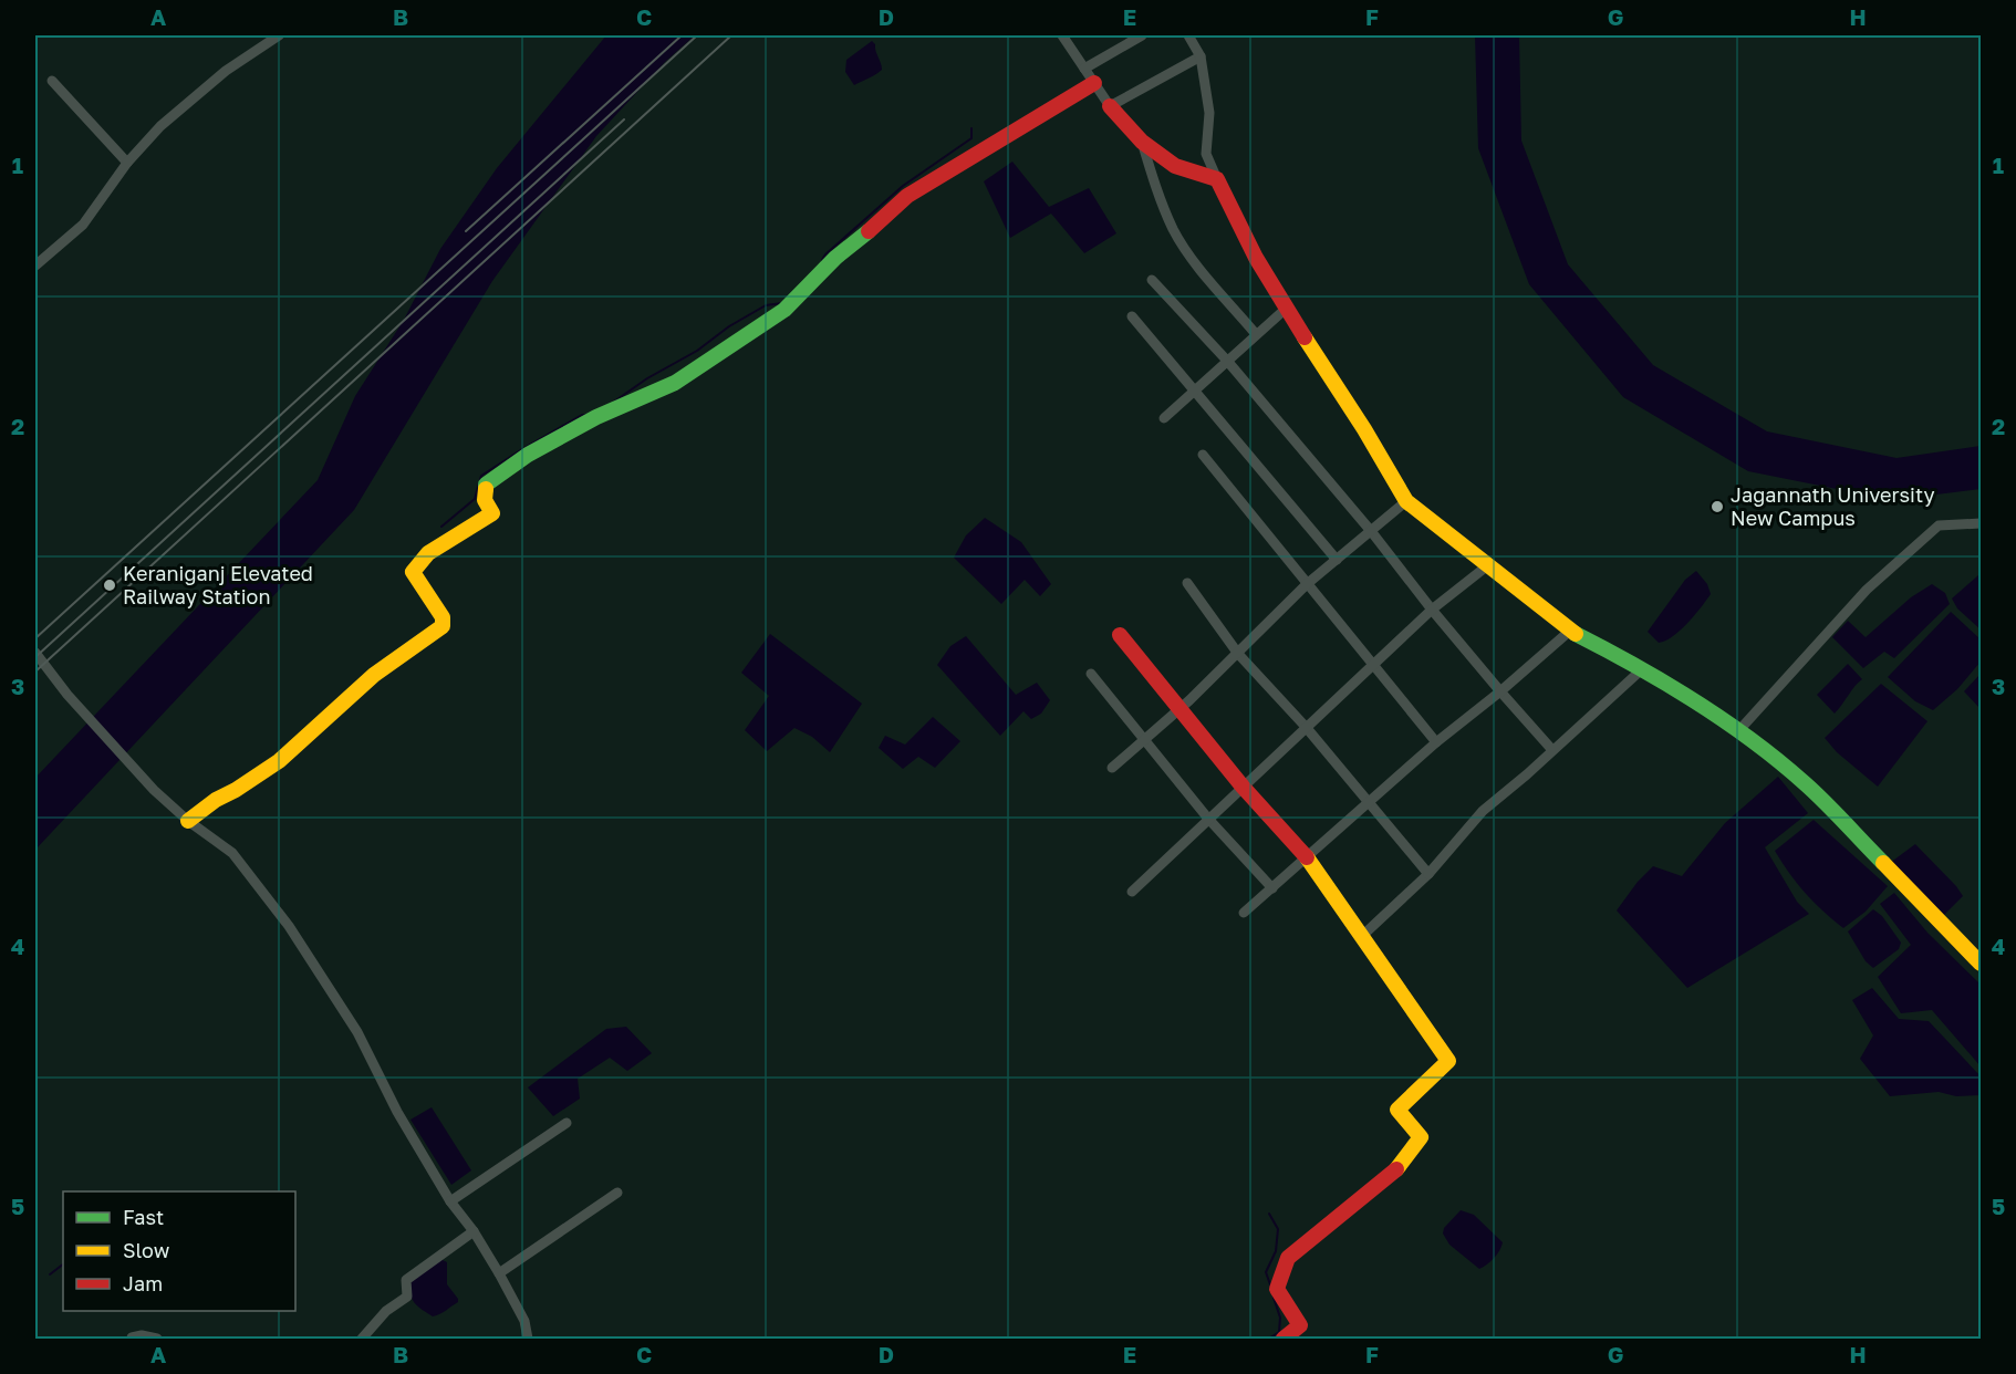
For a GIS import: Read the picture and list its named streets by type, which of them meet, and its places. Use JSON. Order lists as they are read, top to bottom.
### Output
{
  "places": ["Jagannath University New Campus", "Keraniganj Elevated Railway Station"],
  "legend": ["Fast", "Slow", "Jam"],
  "grid": {
    "columns": [
      "A",
      "B",
      "C",
      "D",
      "E",
      "F",
      "G",
      "H"
    ],
    "rows": [
      "1",
      "2",
      "3",
      "4",
      "5"
    ]
  }
}
